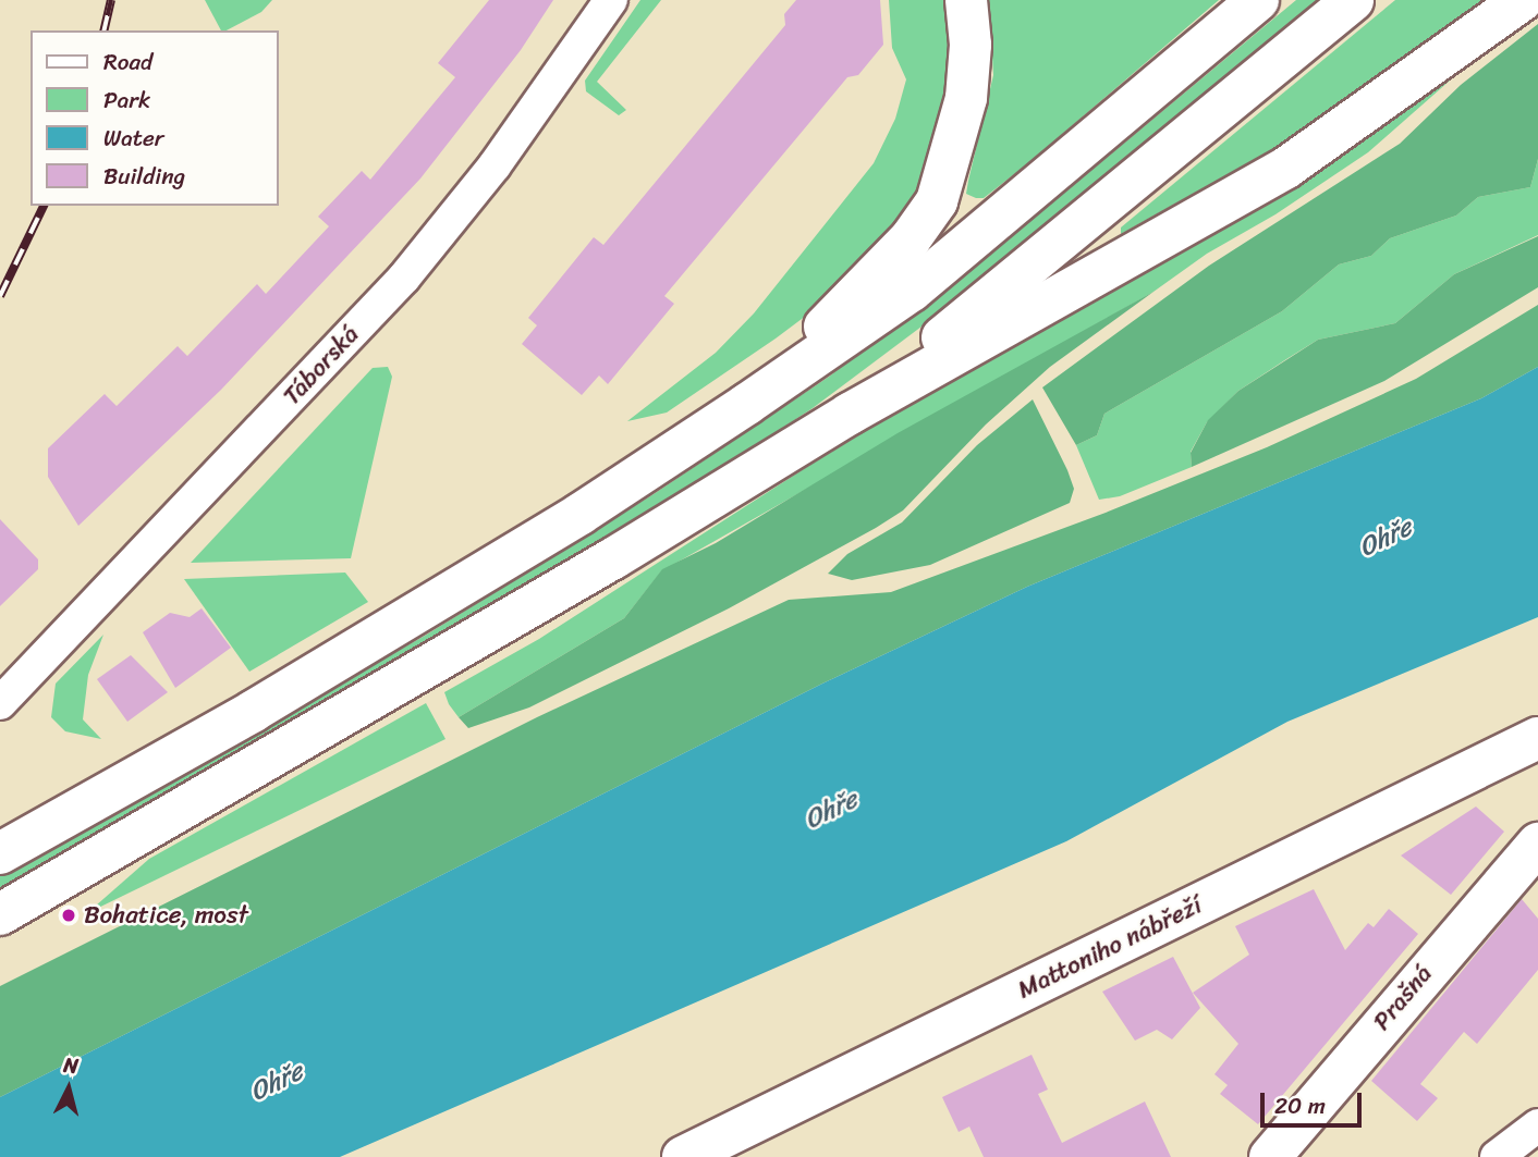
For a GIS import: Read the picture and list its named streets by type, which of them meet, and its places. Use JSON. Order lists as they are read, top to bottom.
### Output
{
  "streets": {
    "main road": ["Mattoniho nábřeží", "Prašná"],
    "street": ["Táborská"]
  },
  "water": ["Ohře"],
  "places": ["Bohatice, most"],
  "legend": [
    "Road",
    "Park",
    "Water",
    "Building"
  ],
  "scale_bar": "20 m",
  "north": "top"
}
